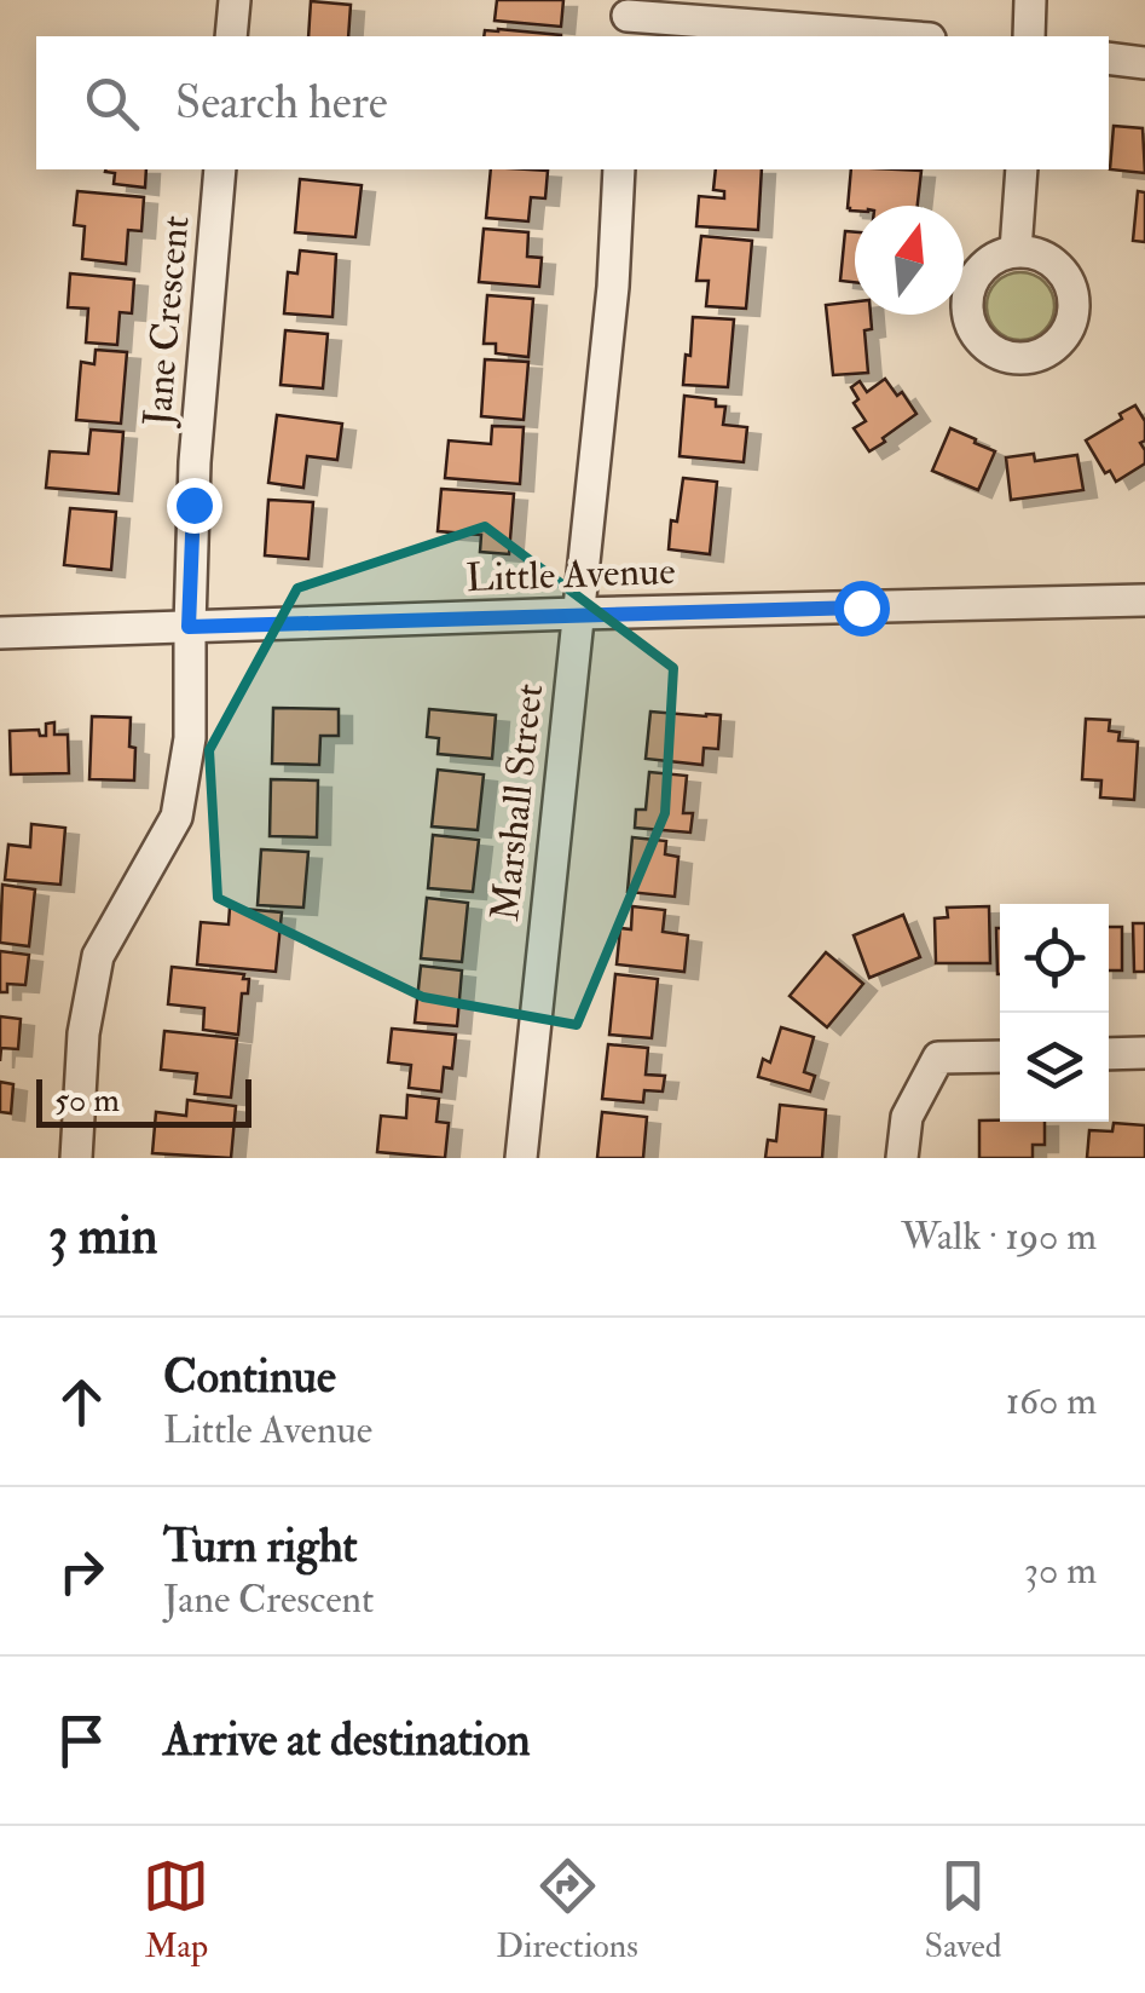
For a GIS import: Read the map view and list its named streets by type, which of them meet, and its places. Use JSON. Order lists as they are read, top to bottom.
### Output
{
  "streets": {
    "street": ["Jane Crescent", "Little Avenue", "Marshall Street"]
  },
  "crossings": [
    ["Jane Crescent", "Little Avenue"],
    ["Little Avenue", "Marshall Street"]
  ],
  "scale_bar": "50 m",
  "north": "top",
  "page": {
    "search": "Search here",
    "scale": "50 m",
    "heading": ["3 min", "Walk · 190 m"],
    "list": [
      ["Continue", "Little Avenue", "160 m"],
      ["Turn right", "Jane Crescent", "30 m"],
      "Arrive at destination"
    ],
    "nav": ["Map", "Directions", "Saved"]
  }
}
